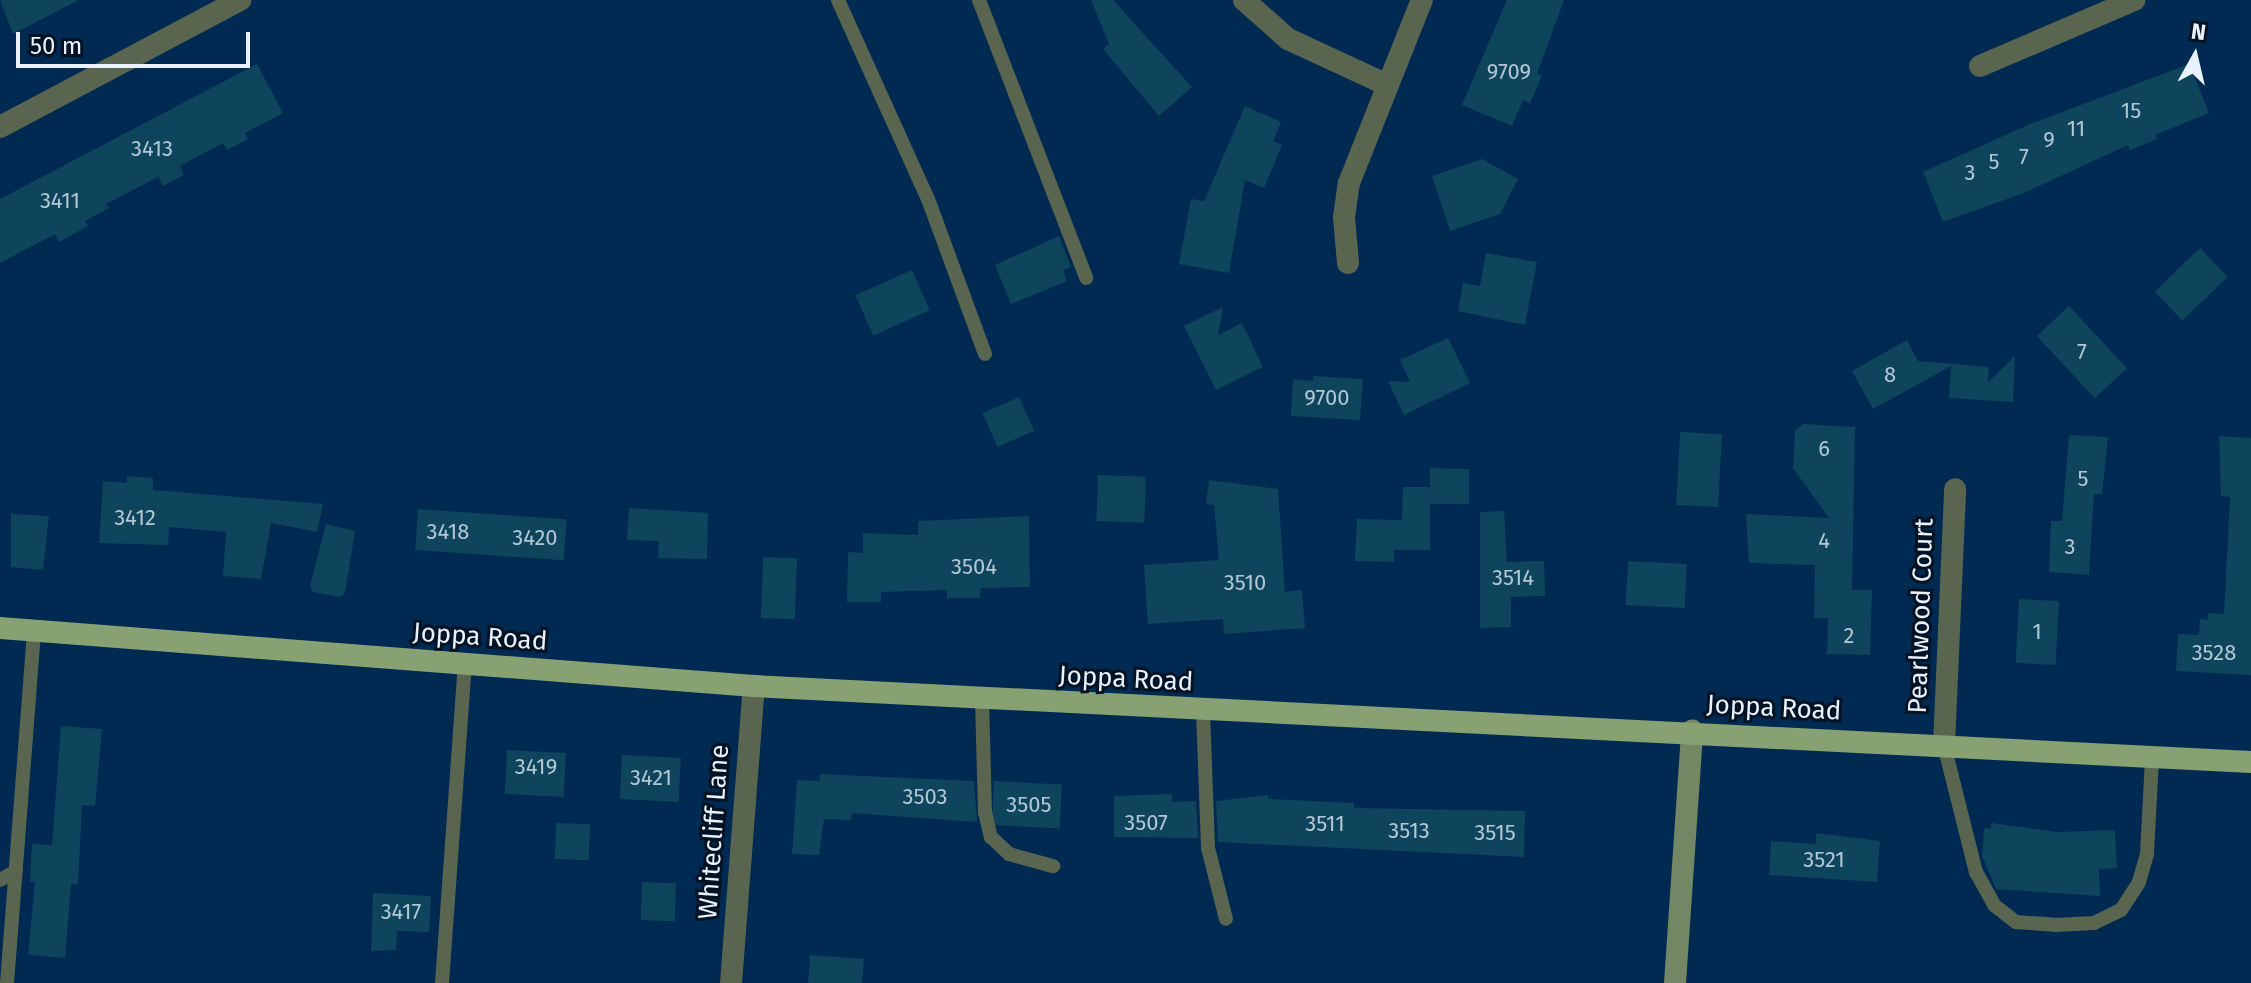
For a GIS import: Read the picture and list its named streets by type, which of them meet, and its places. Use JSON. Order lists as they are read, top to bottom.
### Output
{
  "streets": {
    "main road": ["Joppa Road"],
    "street": ["Pearlwood Court", "Whitecliff Lane"]
  },
  "crossings": [
    ["Pearlwood Court", "Joppa Road"],
    ["Joppa Road", "Whitecliff Lane"]
  ],
  "house_numbers": [
    "9709",
    "15",
    "11",
    "9",
    "3413",
    "7",
    "5",
    "3",
    "3411",
    "7",
    "8",
    "9700",
    "6",
    "5",
    "3412",
    "3418",
    "3420",
    "4",
    "3",
    "3504",
    "3514",
    "3510",
    "1",
    "2",
    "3528",
    "3419",
    "3421",
    "3503",
    "3505",
    "3507",
    "3511",
    "3513",
    "3515",
    "3521",
    "3417"
  ],
  "scale_bar": "50 m",
  "north": "top"
}
